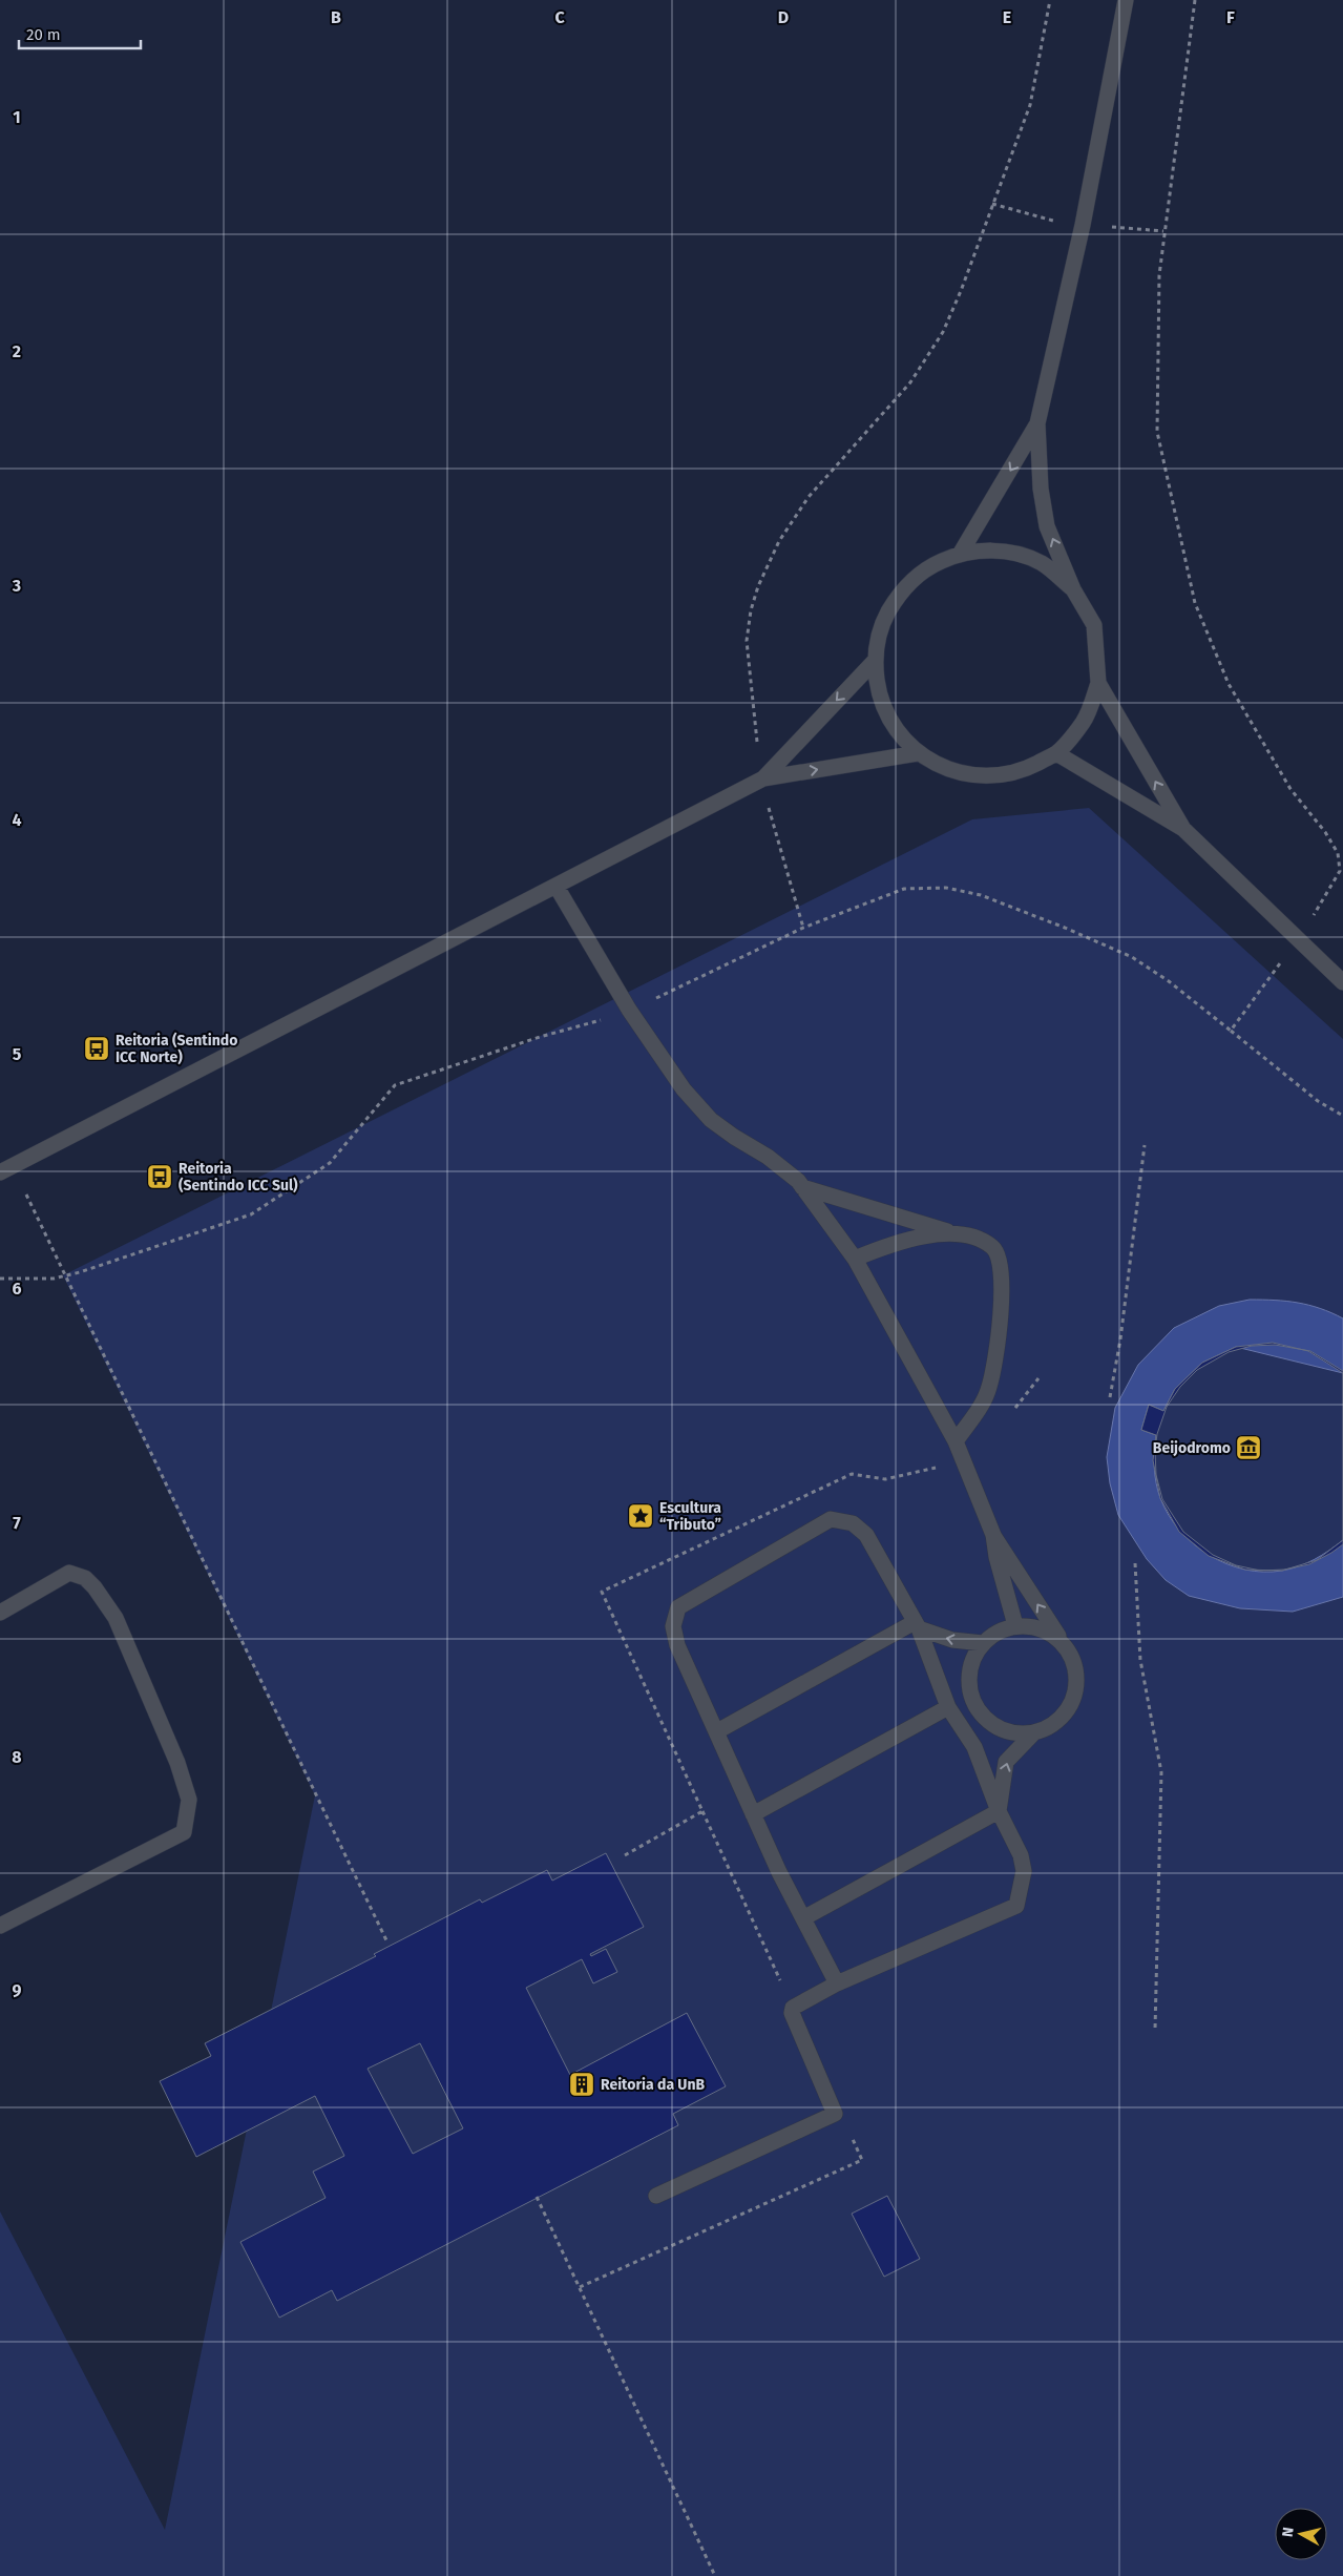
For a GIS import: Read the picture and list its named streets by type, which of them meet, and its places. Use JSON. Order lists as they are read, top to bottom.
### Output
{
  "places": {
    "bus stop": ["Reitoria (Sentindo ICC Norte)", "Reitoria (Sentindo ICC Sul)"],
    "museum": ["Beijodromo"],
    "place": ["Escultura “Tributo”"],
    "building": ["Reitoria da UnB"]
  },
  "scale_bar": "20 m",
  "north": "left",
  "grid": {
    "columns": [
      "B",
      "C",
      "D",
      "E",
      "F"
    ],
    "rows": [
      "1",
      "2",
      "3",
      "4",
      "5",
      "6",
      "7",
      "8",
      "9"
    ]
  }
}
